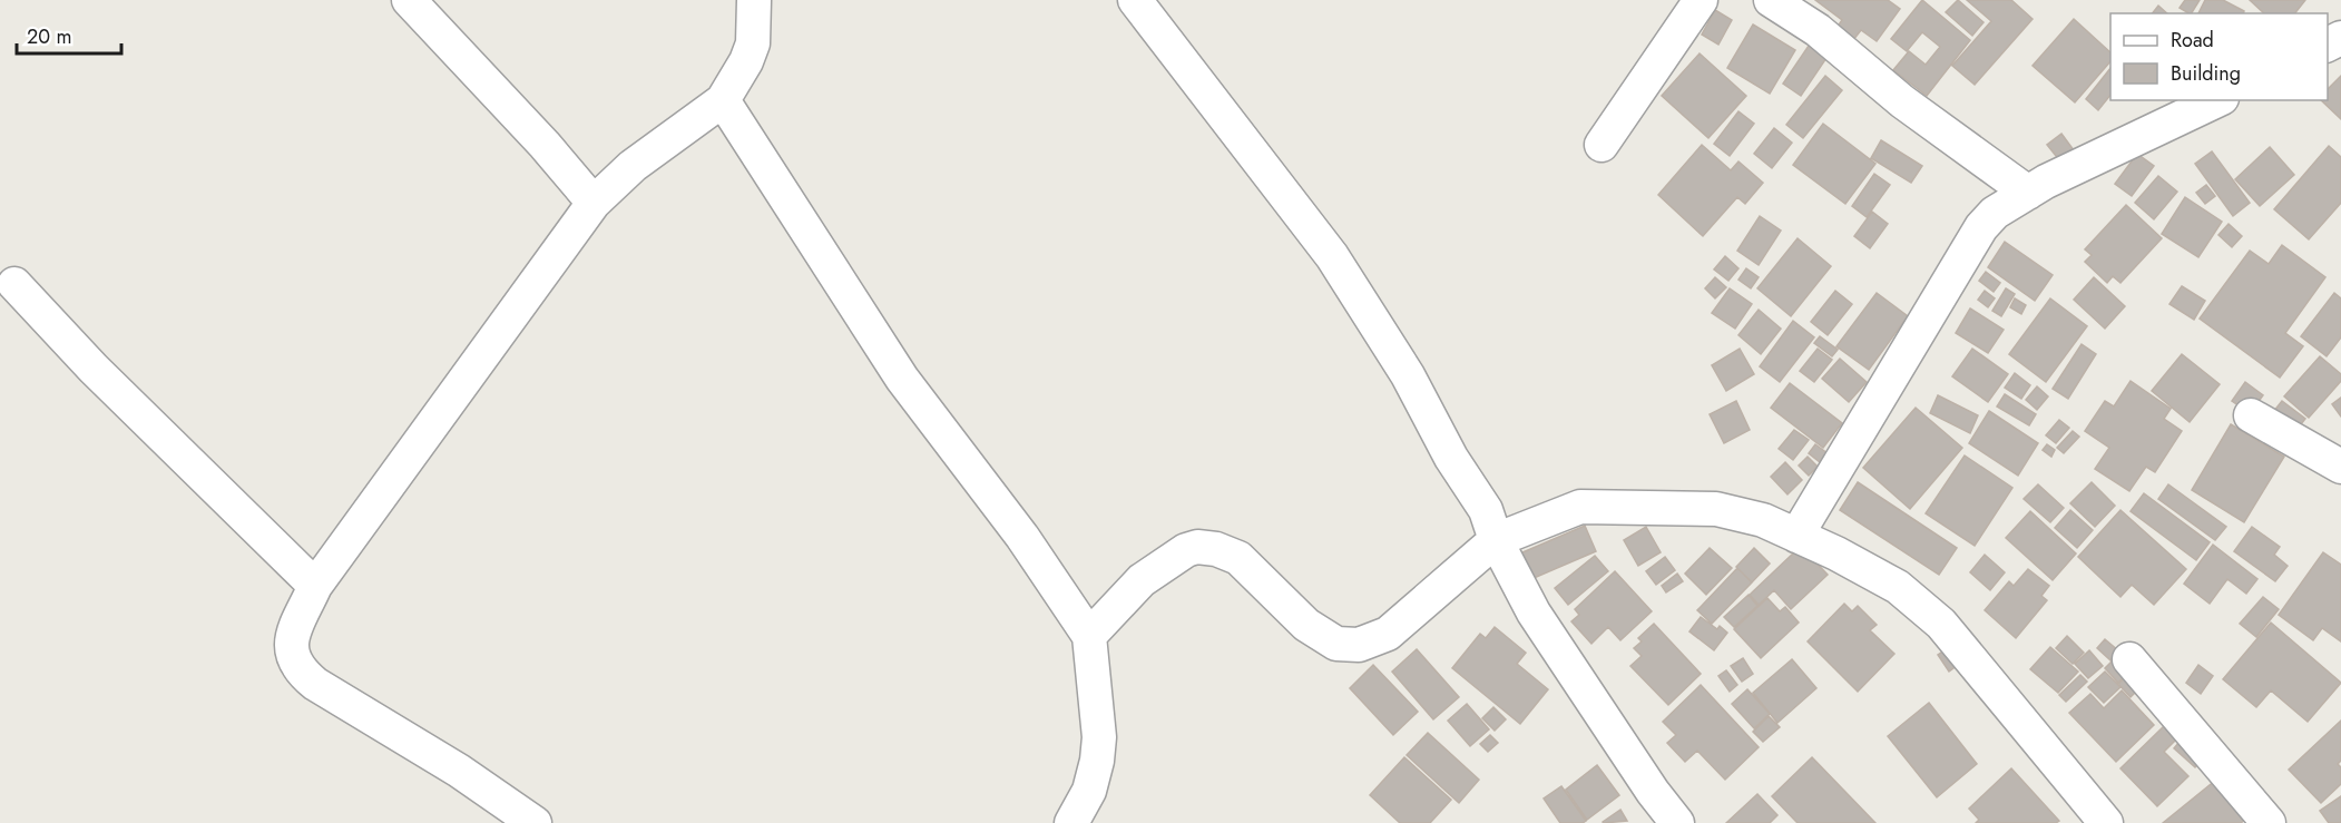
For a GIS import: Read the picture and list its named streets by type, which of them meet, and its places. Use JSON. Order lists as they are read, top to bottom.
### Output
{
  "legend": ["Road", "Building"],
  "scale_bar": "20 m"
}
